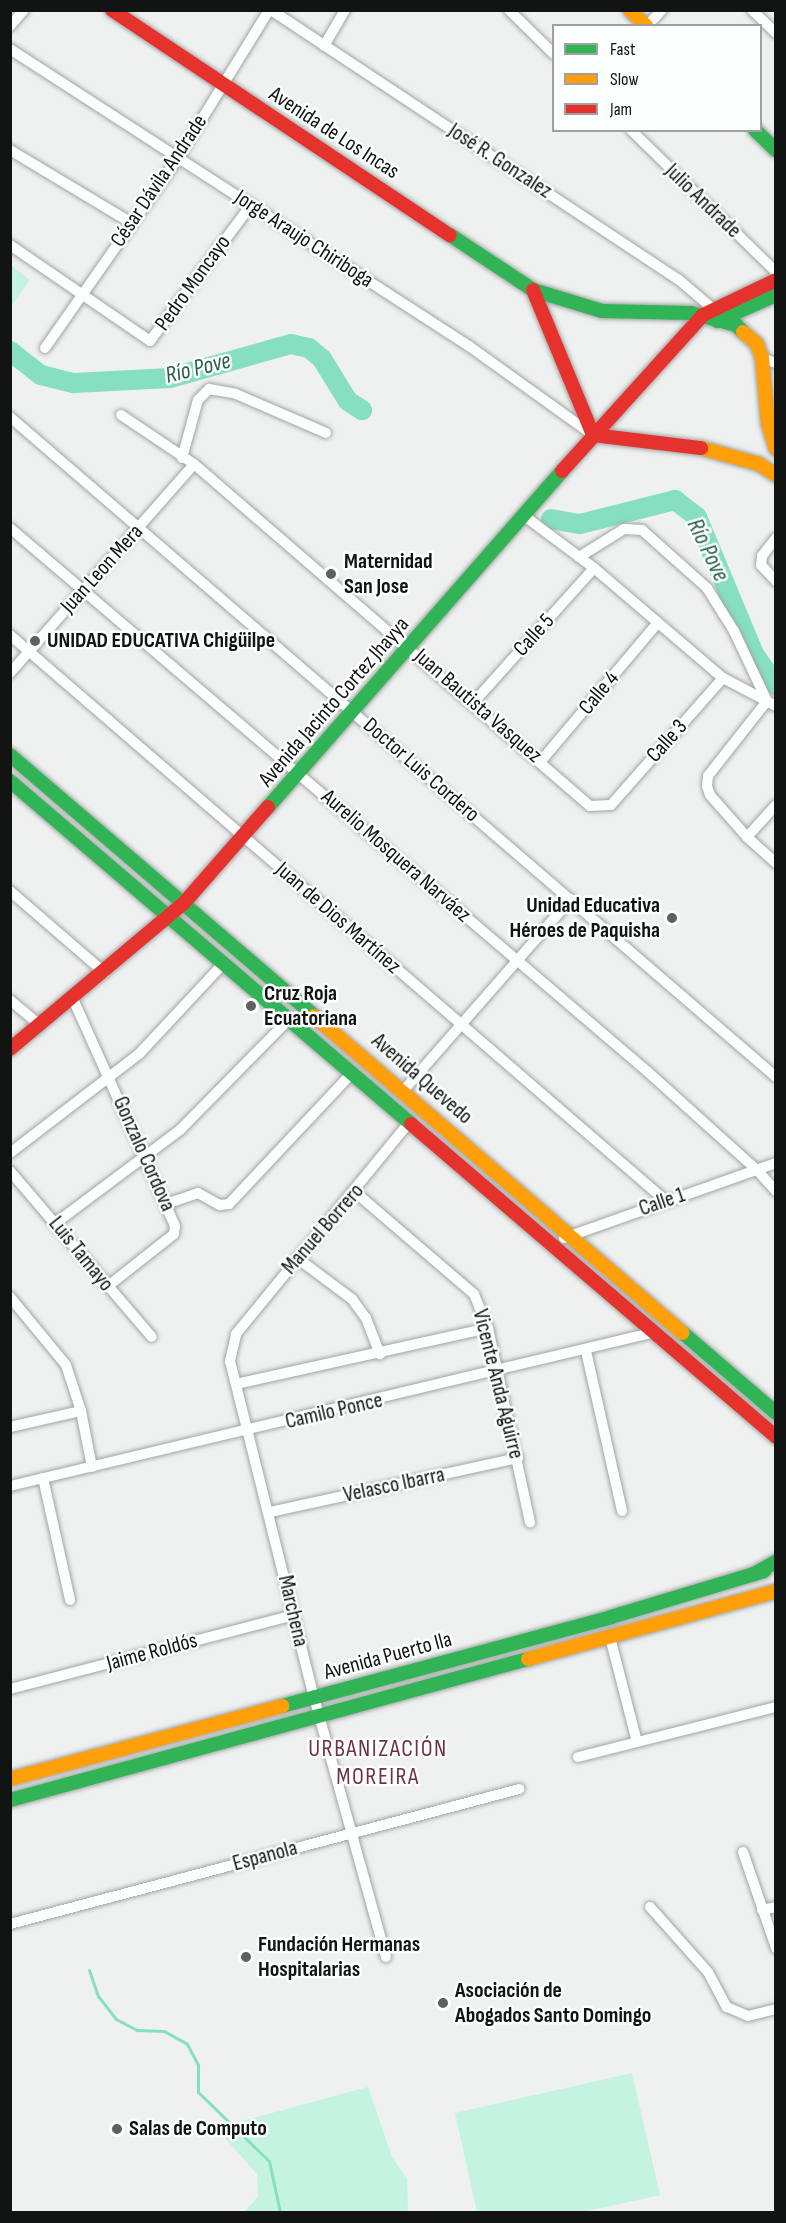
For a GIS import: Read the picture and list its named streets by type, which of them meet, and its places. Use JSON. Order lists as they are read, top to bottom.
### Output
{
  "streets": {
    "main road": [
      "Avenida de Los Incas",
      "Avenida Jacinto Cortez Jhayya",
      "Avenida Quevedo",
      "Avenida Puerto Ila"
    ],
    "street": [
      "José R. Gonzalez",
      "César Dávila Andrade",
      "Julio Andrade",
      "Jorge Araujo Chiriboga",
      "Pedro Moncayo",
      "Juan Leon Mera",
      "Calle 5",
      "Calle 4",
      "Juan Bautista Vasquez",
      "Calle 3",
      "Doctor Luis Cordero",
      "Aurelio Mosquera Narváez",
      "Juan de Dios Martínez",
      "Gonzalo Cordova",
      "Calle 1",
      "Manuel Borrero",
      "Luis Tamayo",
      "Vicente Anda Aguirre",
      "Camilo Ponce",
      "Velasco Ibarra",
      "Marchena",
      "Jaime Roldós",
      "Espanola"
    ]
  },
  "crossings": [
    ["Avenida de Los Incas", "José R. Gonzalez"],
    ["Avenida de Los Incas", "César Dávila Andrade"],
    ["Avenida de Los Incas", "Avenida Jacinto Cortez Jhayya"],
    ["José R. Gonzalez", "César Dávila Andrade"],
    ["José R. Gonzalez", "Avenida Jacinto Cortez Jhayya"],
    ["César Dávila Andrade", "Jorge Araujo Chiriboga"],
    ["César Dávila Andrade", "Pedro Moncayo"],
    ["Jorge Araujo Chiriboga", "Pedro Moncayo"],
    ["Jorge Araujo Chiriboga", "Avenida Jacinto Cortez Jhayya"],
    ["Juan Leon Mera", "Juan Bautista Vasquez"],
    ["Juan Leon Mera", "Doctor Luis Cordero"],
    ["Juan Leon Mera", "Aurelio Mosquera Narváez"],
    ["Juan Leon Mera", "Juan de Dios Martínez"],
    ["Calle 5", "Juan Bautista Vasquez"],
    ["Calle 4", "Juan Bautista Vasquez"],
    ["Avenida Jacinto Cortez Jhayya", "Juan Bautista Vasquez"],
    ["Avenida Jacinto Cortez Jhayya", "Doctor Luis Cordero"],
    ["Avenida Jacinto Cortez Jhayya", "Aurelio Mosquera Narváez"],
    ["Avenida Jacinto Cortez Jhayya", "Juan de Dios Martínez"],
    ["Avenida Jacinto Cortez Jhayya", "Avenida Quevedo"],
    ["Avenida Jacinto Cortez Jhayya", "Gonzalo Cordova"],
    ["Juan Bautista Vasquez", "Calle 3"],
    ["Aurelio Mosquera Narváez", "Calle 1"],
    ["Juan de Dios Martínez", "Calle 1"],
    ["Avenida Quevedo", "Calle 1"],
    ["Avenida Quevedo", "Manuel Borrero"],
    ["Avenida Quevedo", "Camilo Ponce"],
    ["Gonzalo Cordova", "Luis Tamayo"],
    ["Manuel Borrero", "Vicente Anda Aguirre"],
    ["Manuel Borrero", "Marchena"],
    ["Vicente Anda Aguirre", "Camilo Ponce"],
    ["Vicente Anda Aguirre", "Velasco Ibarra"],
    ["Camilo Ponce", "Marchena"],
    ["Velasco Ibarra", "Marchena"],
    ["Marchena", "Jaime Roldós"],
    ["Marchena", "Avenida Puerto Ila"],
    ["Marchena", "Espanola"]
  ],
  "districts": ["URBANIZACIÓN MOREIRA"],
  "water": ["Río Pove"],
  "places": [
    "Maternidad San Jose",
    "UNIDAD EDUCATIVA Chigüilpe",
    "Unidad Educativa Héroes de Paquisha",
    "Cruz Roja Ecuatoriana",
    "Fundación Hermanas Hospitalarias",
    "Asociación de Abogados Santo Domingo",
    "Salas de Computo"
  ],
  "legend": ["Fast", "Slow", "Jam"]
}
